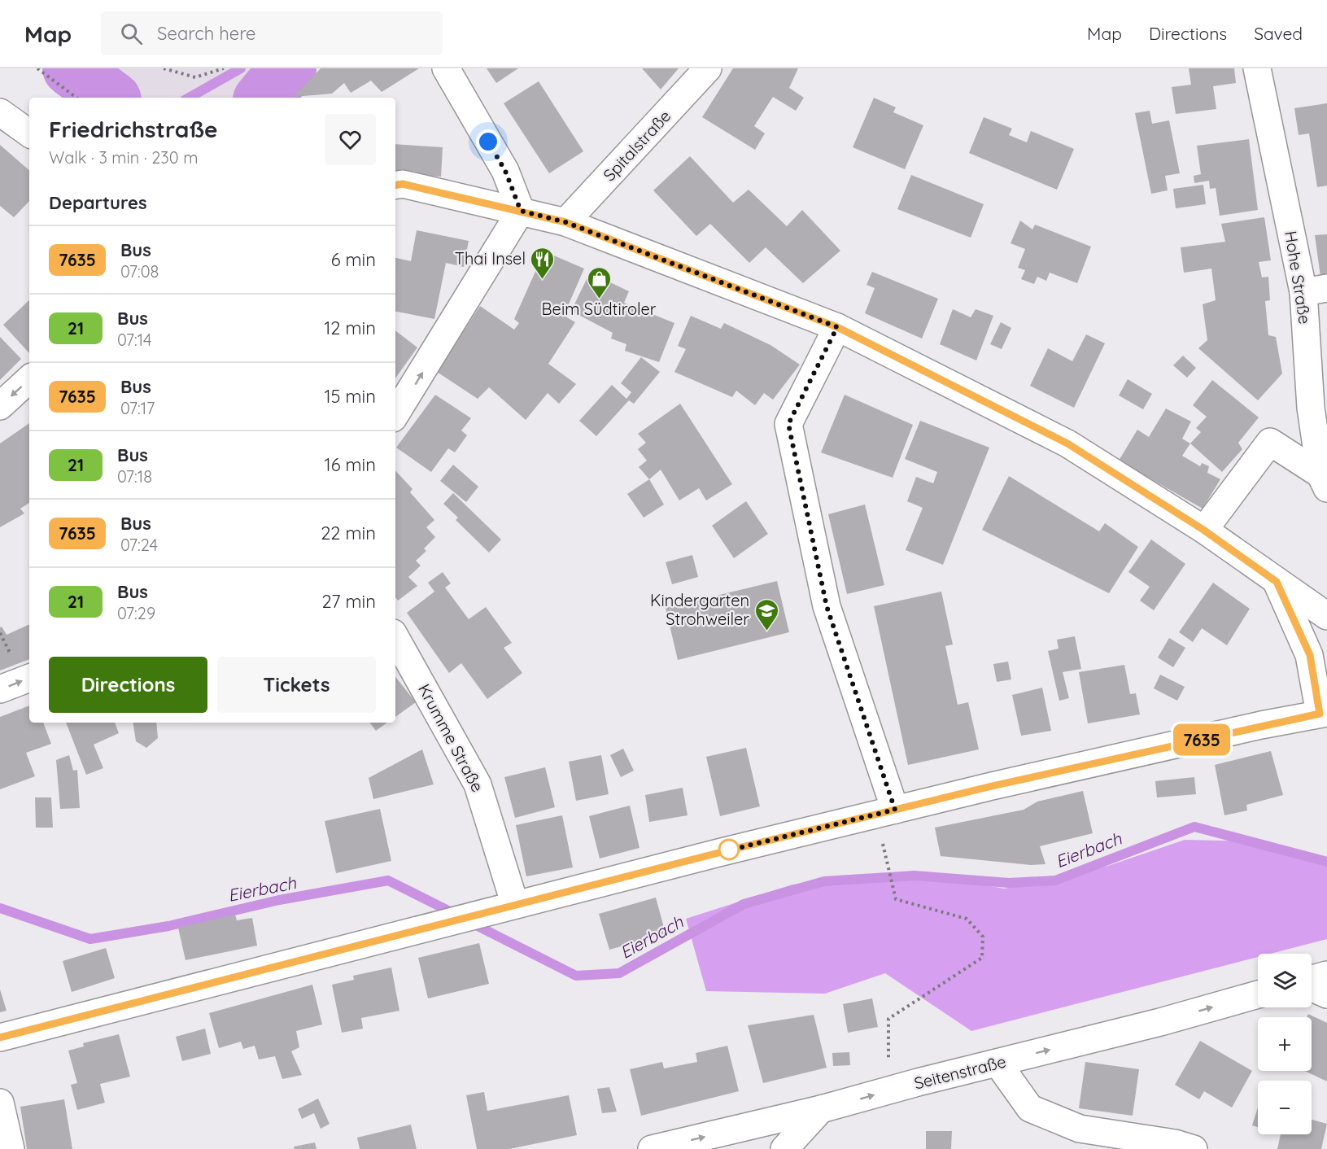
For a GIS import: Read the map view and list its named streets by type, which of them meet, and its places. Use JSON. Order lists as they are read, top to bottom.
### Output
{
  "streets": {
    "street": [
      "Spitalstraße",
      "Hohe Straße",
      "Krumme Straße",
      "Seitenstraße"
    ]
  },
  "one_way": ["Seitenstraße"],
  "water": ["Eierbach"],
  "places": {
    "restaurant": ["Thai Insel"],
    "shop": ["Beim Südtiroler"],
    "school or university": ["Kindergarten Strohweiler"]
  },
  "lines": ["bus line 7635"],
  "page": {
    "header": "Map",
    "search": "Search here",
    "nav": ["Map", "Directions", "Saved"],
    "on_map": "7635",
    "heading": [
      ["Friedrichstraße", "Walk · 3 min · 230 m"],
      "Departures"
    ],
    "list": [
      {
        "mark": "7635",
        "name": "Bus",
        "note": "07:08",
        "value": "6 min"
      },
      {
        "mark": "21",
        "name": "Bus",
        "note": "07:14",
        "value": "12 min"
      },
      {
        "mark": "7635",
        "name": "Bus",
        "note": "07:17",
        "value": "15 min"
      },
      {
        "mark": "21",
        "name": "Bus",
        "note": "07:18",
        "value": "16 min"
      },
      {
        "mark": "7635",
        "name": "Bus",
        "note": "07:24",
        "value": "22 min"
      },
      {
        "mark": "21",
        "name": "Bus",
        "note": "07:29",
        "value": "27 min"
      }
    ],
    "buttons": ["Directions", "Tickets"],
    "map_buttons": ["+", "−"]
  }
}
